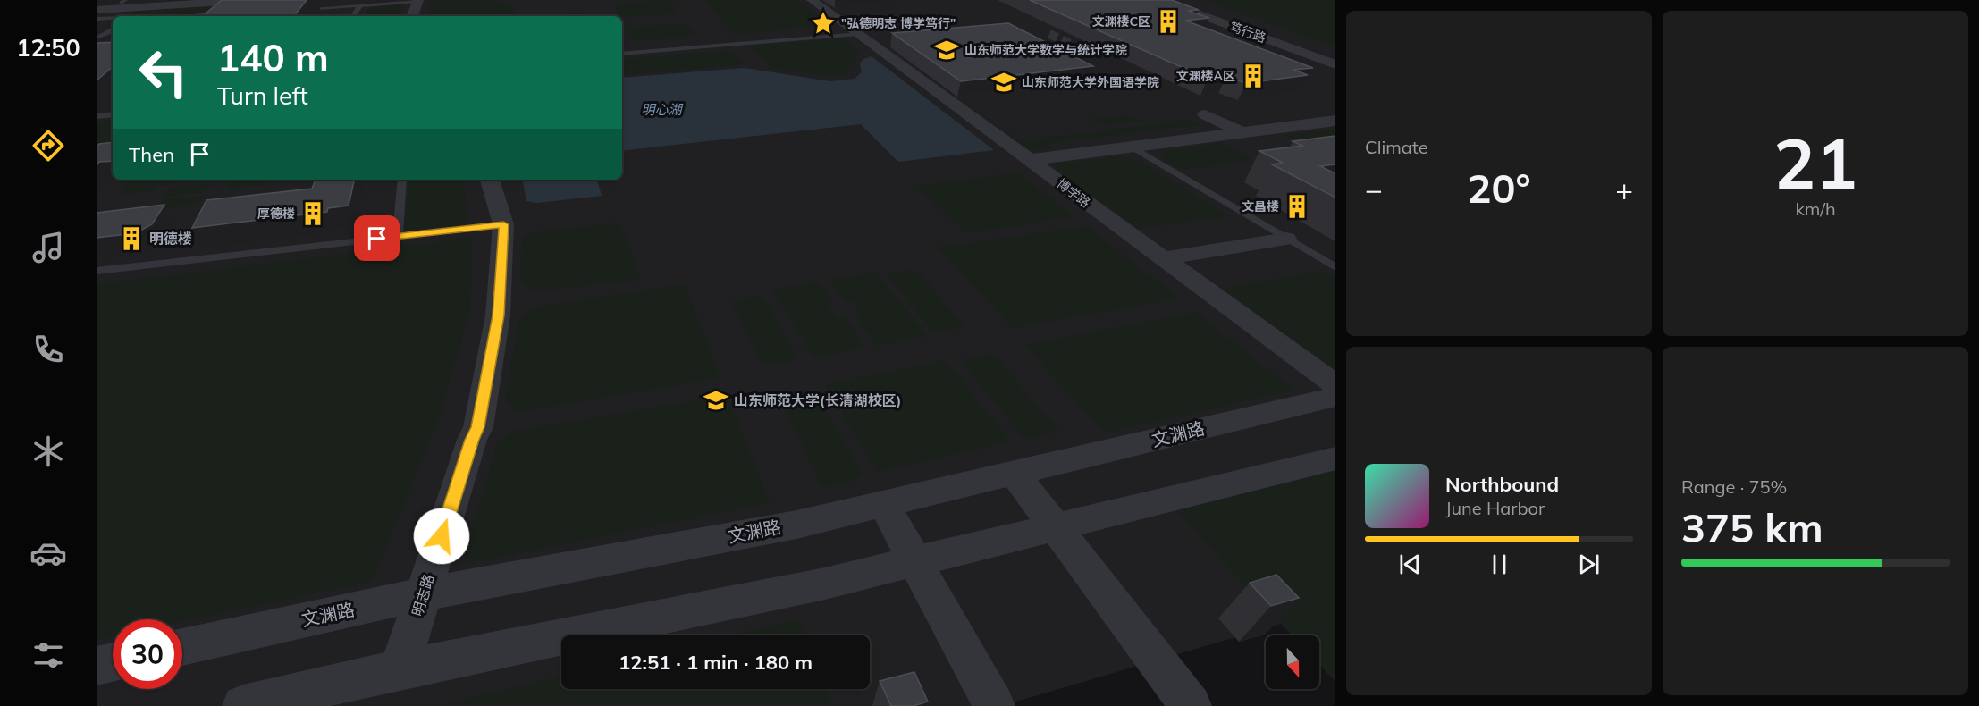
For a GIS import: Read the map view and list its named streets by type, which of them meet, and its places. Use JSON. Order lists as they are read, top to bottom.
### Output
{
  "streets": {
    "street": [
      "笃行路",
      "博学路",
      "文渊路",
      "明志路"
    ]
  },
  "crossings": [
    ["文渊路", "明志路"]
  ],
  "water": ["明心湖"],
  "places": {
    "building": [
      "文渊楼C区",
      "文渊楼A区",
      "文昌楼",
      "厚德楼",
      "明德楼"
    ],
    "place": ["\"弘德明志 博学笃行\""],
    "school or university": ["山东师范大学数学与统计学院", "山东师范大学外国语学院", "山东师范大学(长清湖校区)"]
  },
  "north": "bottom",
  "page": {
    "tabs": "12:50",
    "tile": [
      "Climate",
      ["21", "km/h"],
      ["Range · 75%", "375 km"]
    ],
    "turn": ["140 m", "Turn left"],
    "then": "Then",
    "heat": ["−", "20°", "+"],
    "song": ["Northbound", "June Harbor"],
    "limit": "30",
    "trip": "12:51 · 1 min · 180 m"
  }
}
